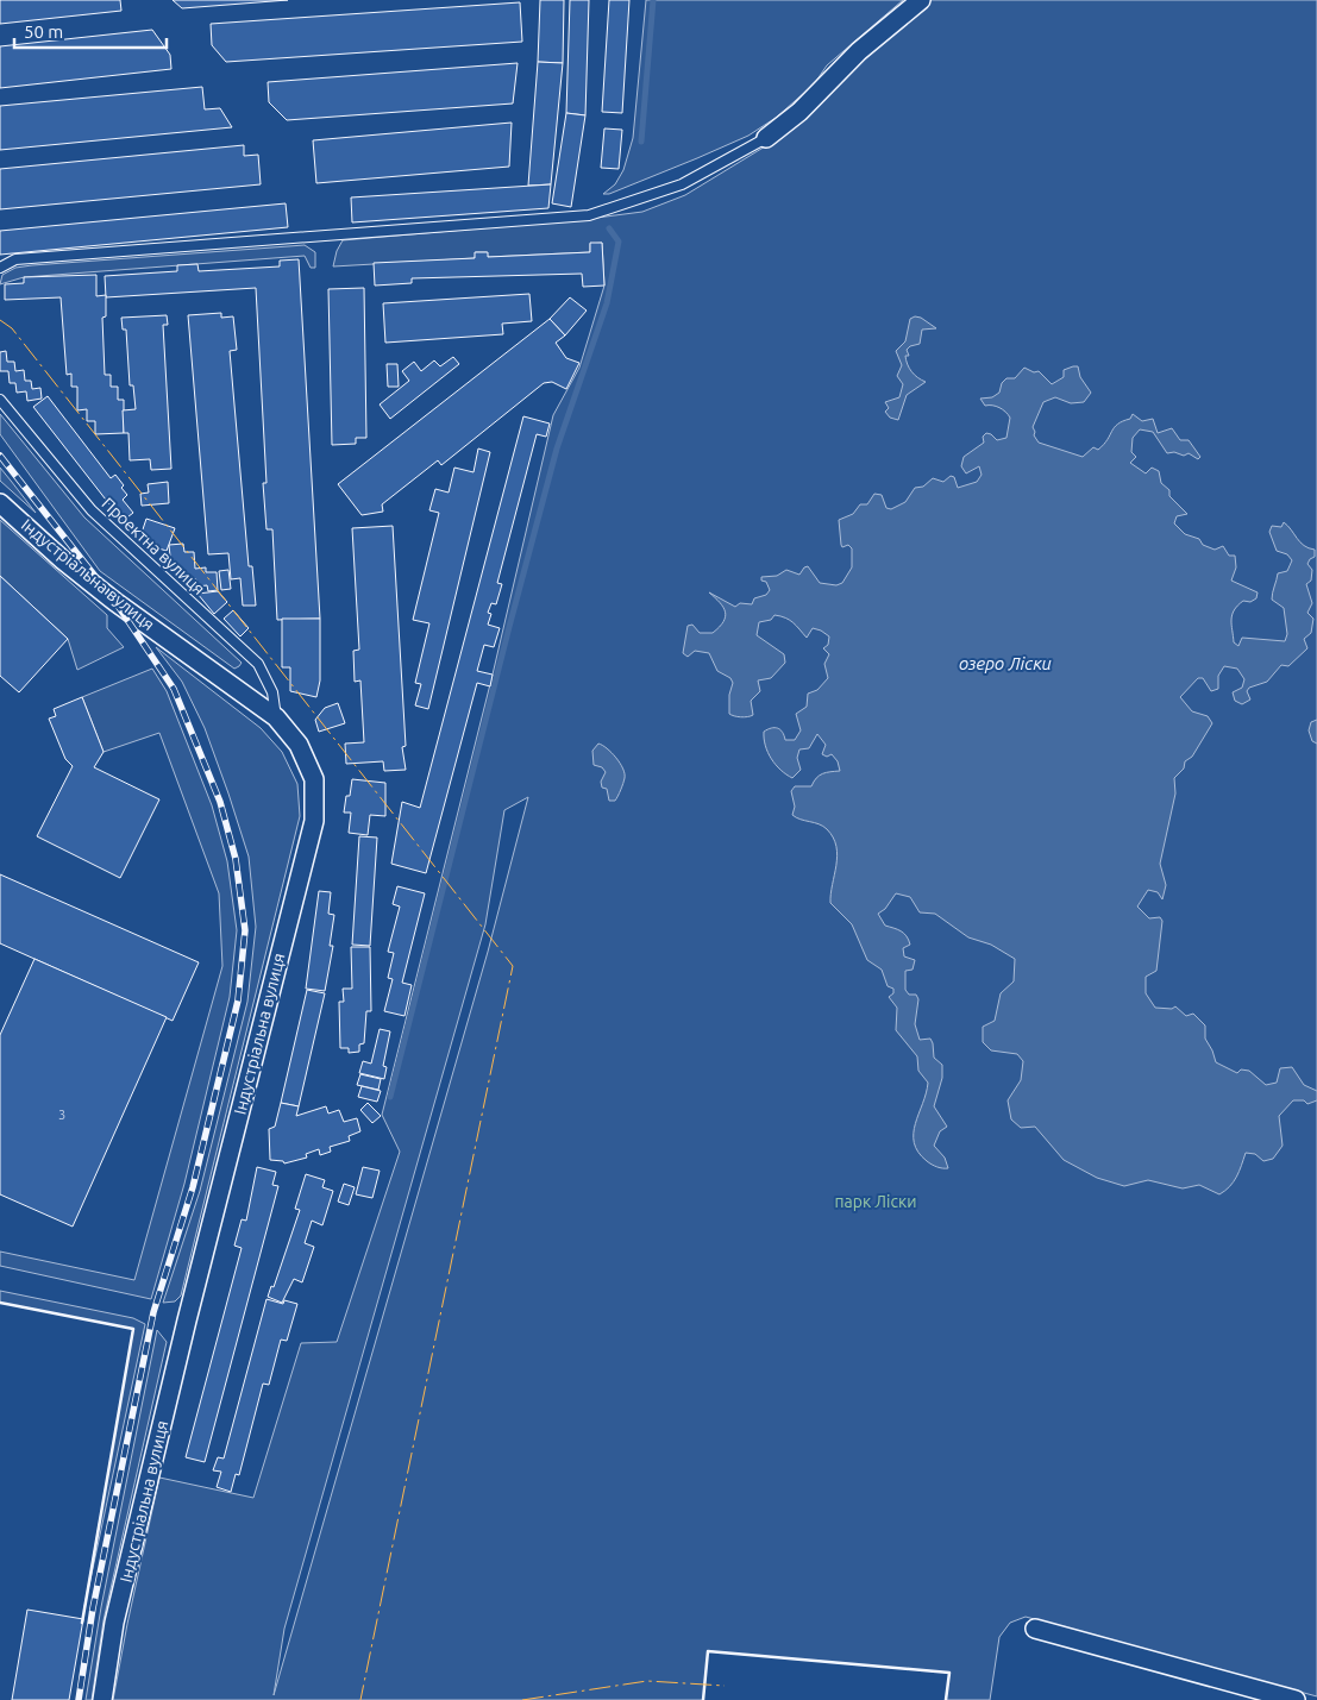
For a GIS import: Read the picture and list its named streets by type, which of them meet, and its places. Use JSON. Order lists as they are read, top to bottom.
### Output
{
  "streets": {
    "street": ["Індустріальна вулиця"],
    "lane": ["Проектна вулиця"]
  },
  "crossings": [
    ["Проектна вулиця", "Індустріальна вулиця"]
  ],
  "water": ["озеро Ліски"],
  "parks": ["парк Ліски"],
  "house_numbers": ["3"],
  "scale_bar": "50 m"
}
